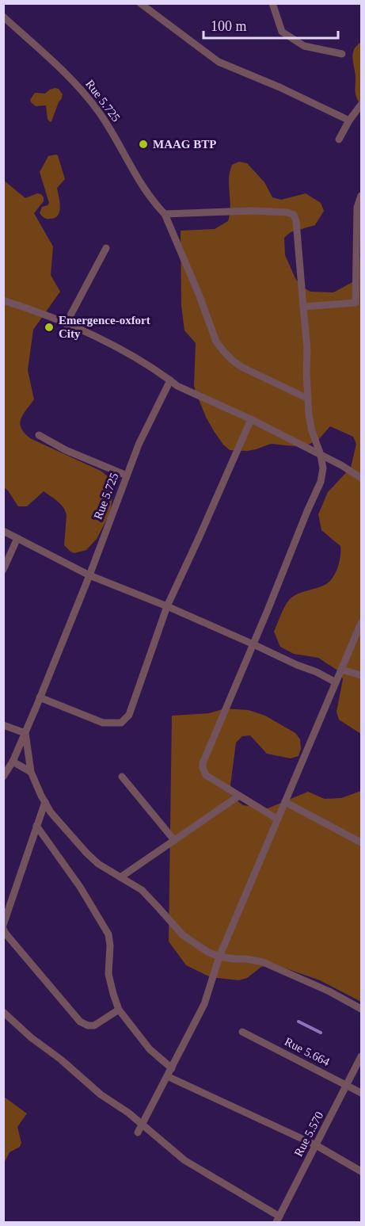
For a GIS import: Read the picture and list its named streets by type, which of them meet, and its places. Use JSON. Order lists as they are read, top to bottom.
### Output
{
  "streets": {
    "street": ["Rue 5.725", "Rue 5.664", "Rue 5.570"]
  },
  "crossings": [
    ["Rue 5.664", "Rue 5.570"]
  ],
  "places": ["MAAG BTP", "Emergence-oxfort City"],
  "scale_bar": "100 m"
}
